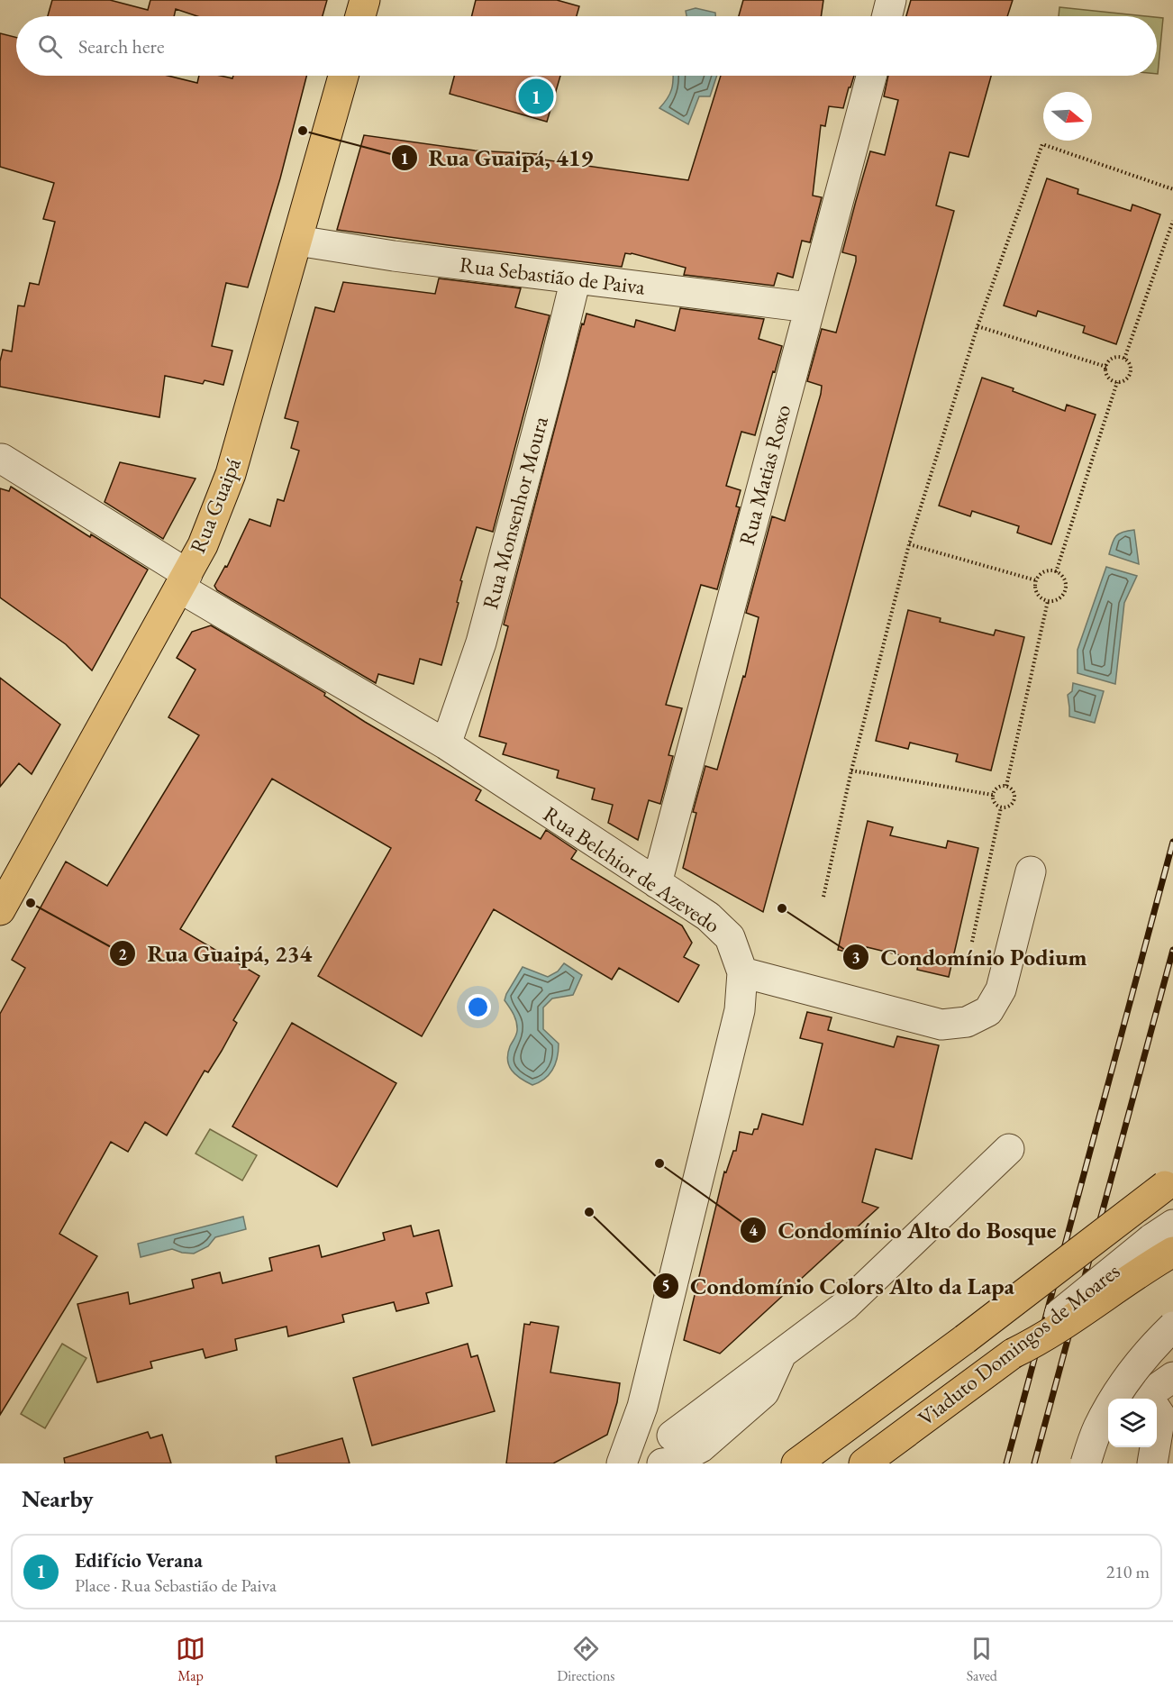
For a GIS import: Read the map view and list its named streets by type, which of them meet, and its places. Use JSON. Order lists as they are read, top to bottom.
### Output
{
  "streets": {
    "main road": ["Rua Guaipá", "Viaduto Domingos de Moares"],
    "street": [
      "Rua Sebastião de Paiva",
      "Rua Matias Roxo",
      "Rua Monsenhor Moura",
      "Rua Belchior de Azevedo"
    ]
  },
  "crossings": [
    ["Rua Sebastião de Paiva", "Rua Matias Roxo"],
    ["Rua Sebastião de Paiva", "Rua Guaipá"],
    ["Rua Sebastião de Paiva", "Rua Monsenhor Moura"],
    ["Rua Matias Roxo", "Rua Belchior de Azevedo"],
    ["Rua Guaipá", "Rua Belchior de Azevedo"],
    ["Rua Monsenhor Moura", "Rua Belchior de Azevedo"]
  ],
  "places": [
    "Rua Guaipá, 419",
    "Rua Guaipá, 234",
    "Condomínio Podium",
    "Condomínio Alto do Bosque",
    "Condomínio Colors Alto da Lapa"
  ],
  "north": "right",
  "page": {
    "search": "Search here",
    "pins": "1",
    "heading": "Nearby",
    "list": [
      {
        "mark": "1",
        "name": "Edifício Verana",
        "note": "Place · Rua Sebastião de Paiva",
        "value": "210 m"
      }
    ],
    "nav": ["Map", "Directions", "Saved"]
  }
}
